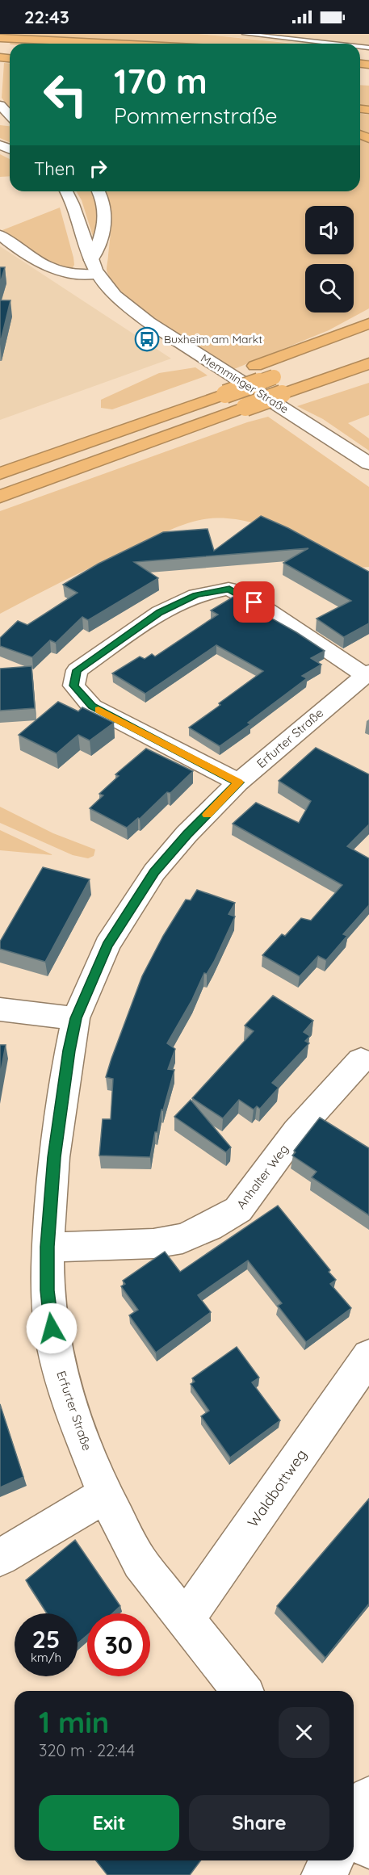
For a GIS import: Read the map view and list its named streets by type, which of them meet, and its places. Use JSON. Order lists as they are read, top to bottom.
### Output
{
  "streets": {
    "street": [
      "Memminger Straße",
      "Erfurter Straße",
      "Anhalter Weg",
      "Waldbottweg"
    ]
  },
  "crossings": [
    ["Erfurter Straße", "Anhalter Weg"],
    ["Erfurter Straße", "Waldbottweg"]
  ],
  "places": {
    "bus stop": ["Buxheim am Markt"]
  },
  "page": {
    "status": "22:43",
    "turn": ["170 m", "Pommernstraße"],
    "then": "Then",
    "speed": "25 km/h",
    "limit": "30",
    "heading": ["1 min", "320 m · 22:44"],
    "buttons": ["Exit", "Share"]
  }
}
